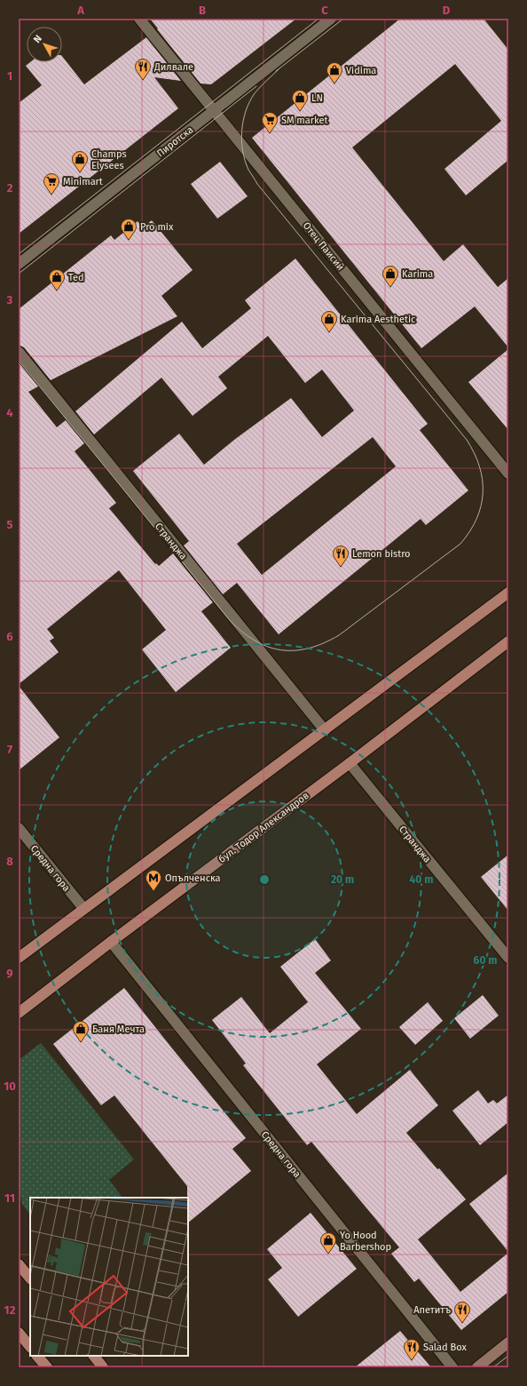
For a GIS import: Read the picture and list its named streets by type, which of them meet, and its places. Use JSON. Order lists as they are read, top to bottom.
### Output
{
  "streets": {
    "main road": ["бул. Тодор Александров"],
    "street": [
      "Пиротска",
      "Отец Паисий",
      "Странджа",
      "Средна гора"
    ]
  },
  "crossings": [
    ["Пиротска", "Отец Паисий"],
    ["Странджа", "бул. Тодор Александров"],
    ["бул. Тодор Александров", "Средна гора"]
  ],
  "places": {
    "restaurant": [
      "Дилвале",
      "Lemon bistro",
      "Апетитъ",
      "Salad Box"
    ],
    "shop": [
      "Vidima",
      "LN",
      "Champs Elysees",
      "Pro mix",
      "Karima",
      "Ted",
      "Karima Aesthetic",
      "Баня Мечта",
      "Yo Hood Barbershop"
    ],
    "supermarket": ["SM market", "Minimart"],
    "metro station": ["Опълченска"]
  },
  "north": "top left",
  "grid": {
    "columns": [
      "A",
      "B",
      "C",
      "D"
    ],
    "rows": [
      "1",
      "2",
      "3",
      "4",
      "5",
      "6",
      "7",
      "8",
      "9",
      "10",
      "11",
      "12"
    ]
  },
  "rings": ["20 m", "40 m", "60 m"]
}
